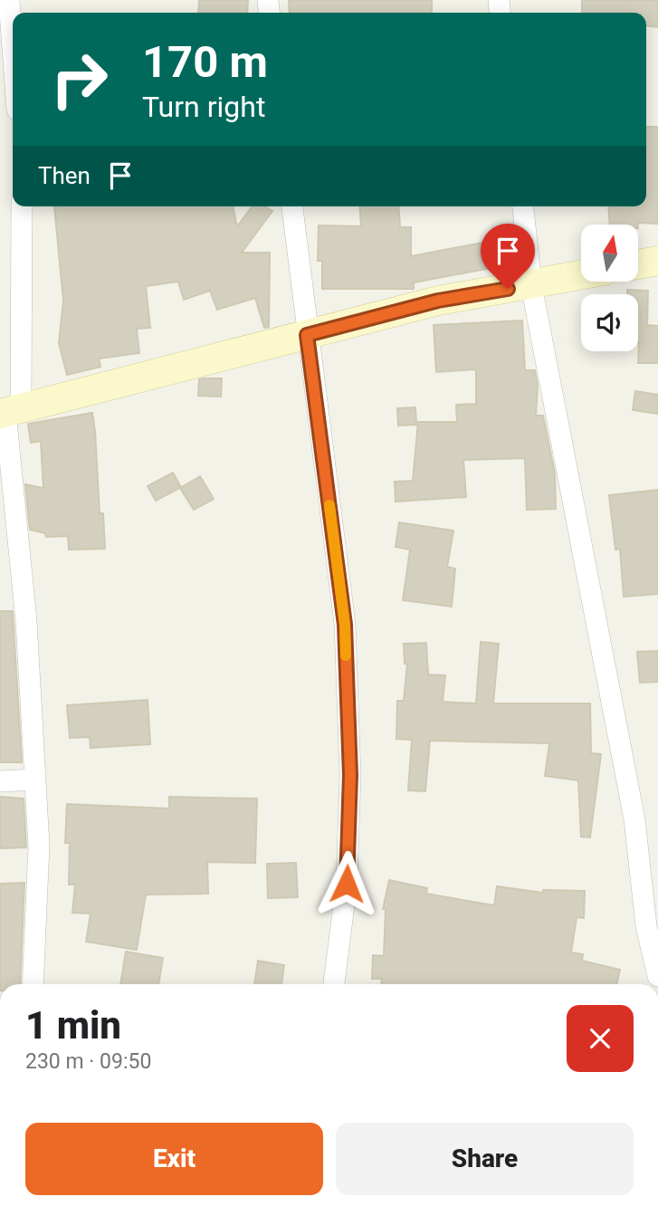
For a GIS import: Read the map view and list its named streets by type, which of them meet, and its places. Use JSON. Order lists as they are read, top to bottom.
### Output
{
  "north": "top",
  "page": {
    "turn": ["170 m", "Turn right"],
    "then": "Then",
    "heading": ["1 min", "230 m · 09:50"],
    "buttons": ["Exit", "Share"]
  }
}
